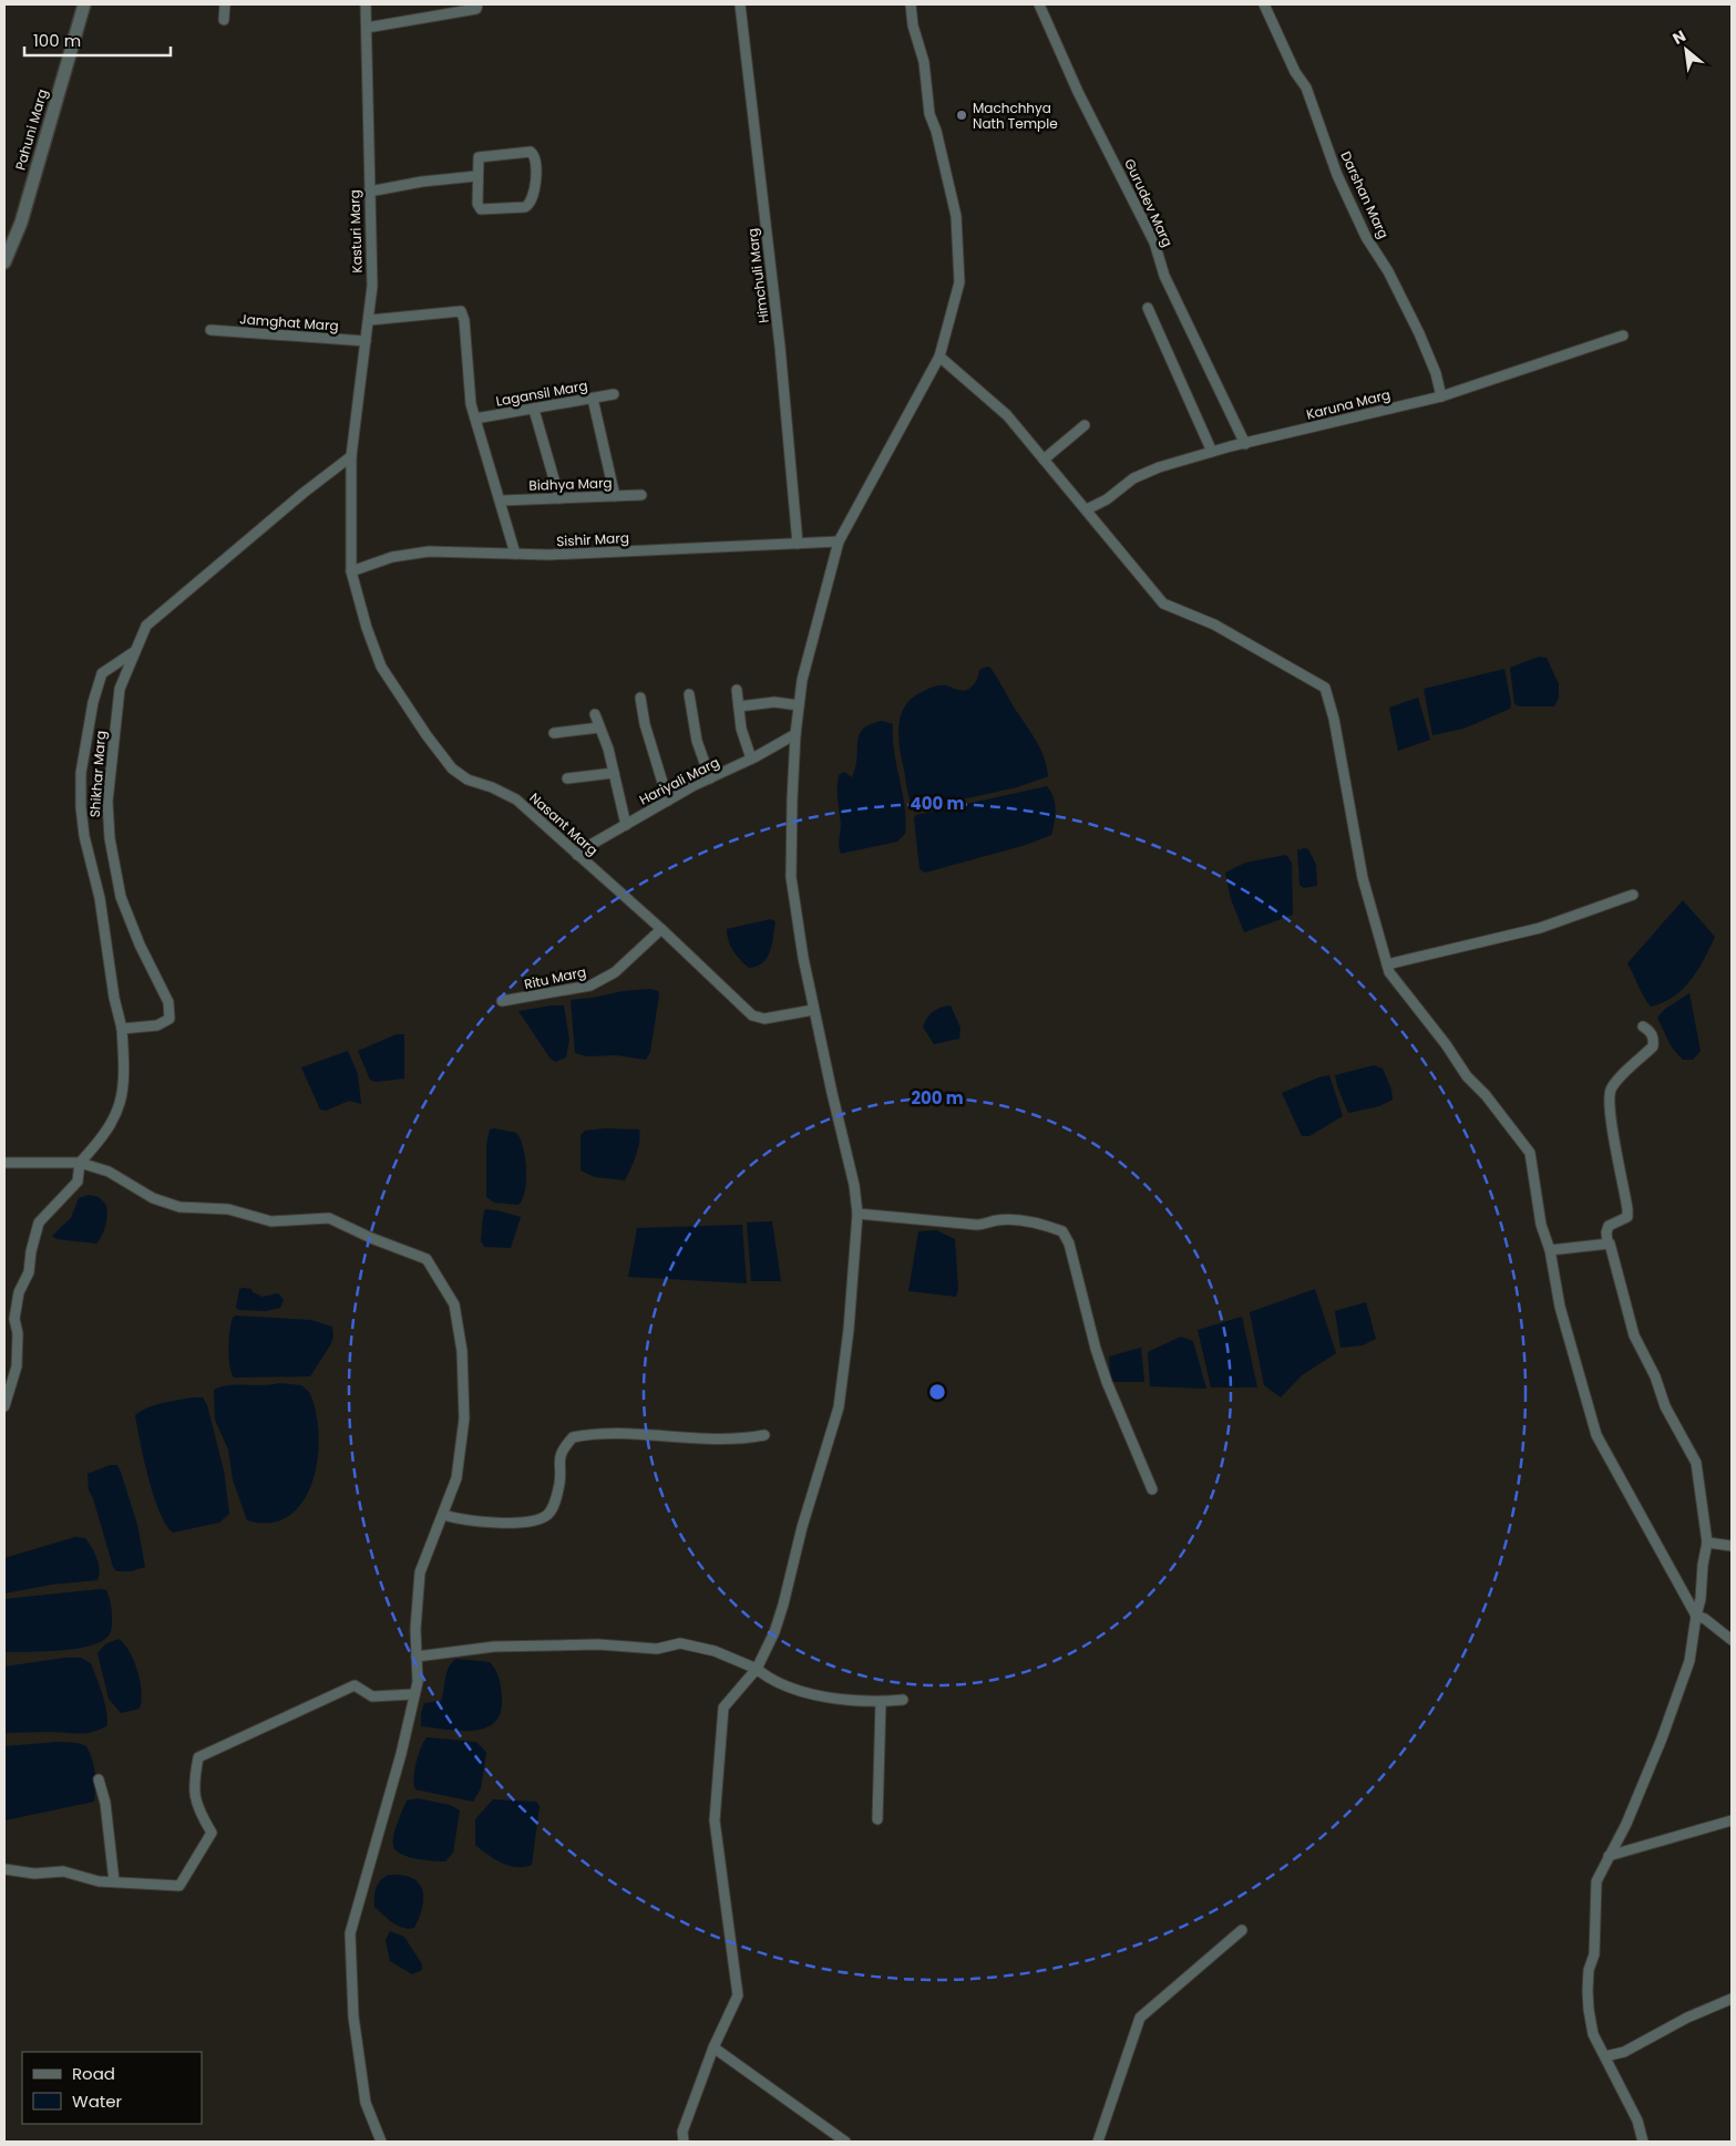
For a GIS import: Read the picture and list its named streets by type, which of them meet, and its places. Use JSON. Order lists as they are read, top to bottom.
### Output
{
  "streets": {
    "street": [
      "Pahuni Marg",
      "Darshan Marg",
      "Gurudev Marg",
      "Kasturi Marg",
      "Himchuli Marg",
      "Jamghat Marg",
      "Lagansil Marg",
      "Karuna Marg",
      "Bidhya Marg",
      "Sishir Marg",
      "Shikhar Marg",
      "Hariyali Marg",
      "Nasant Marg",
      "Ritu Marg"
    ]
  },
  "crossings": [
    ["Darshan Marg", "Karuna Marg"],
    ["Gurudev Marg", "Karuna Marg"],
    ["Kasturi Marg", "Jamghat Marg"],
    ["Kasturi Marg", "Shikhar Marg"],
    ["Kasturi Marg", "Nasant Marg"],
    ["Himchuli Marg", "Sishir Marg"],
    ["Sishir Marg", "Nasant Marg"],
    ["Shikhar Marg", "Nasant Marg"],
    ["Hariyali Marg", "Nasant Marg"],
    ["Nasant Marg", "Ritu Marg"]
  ],
  "places": ["Machchhya Nath Temple"],
  "legend": ["Road", "Water"],
  "scale_bar": "100 m",
  "north": "top left",
  "rings": ["400 m", "200 m"]
}
